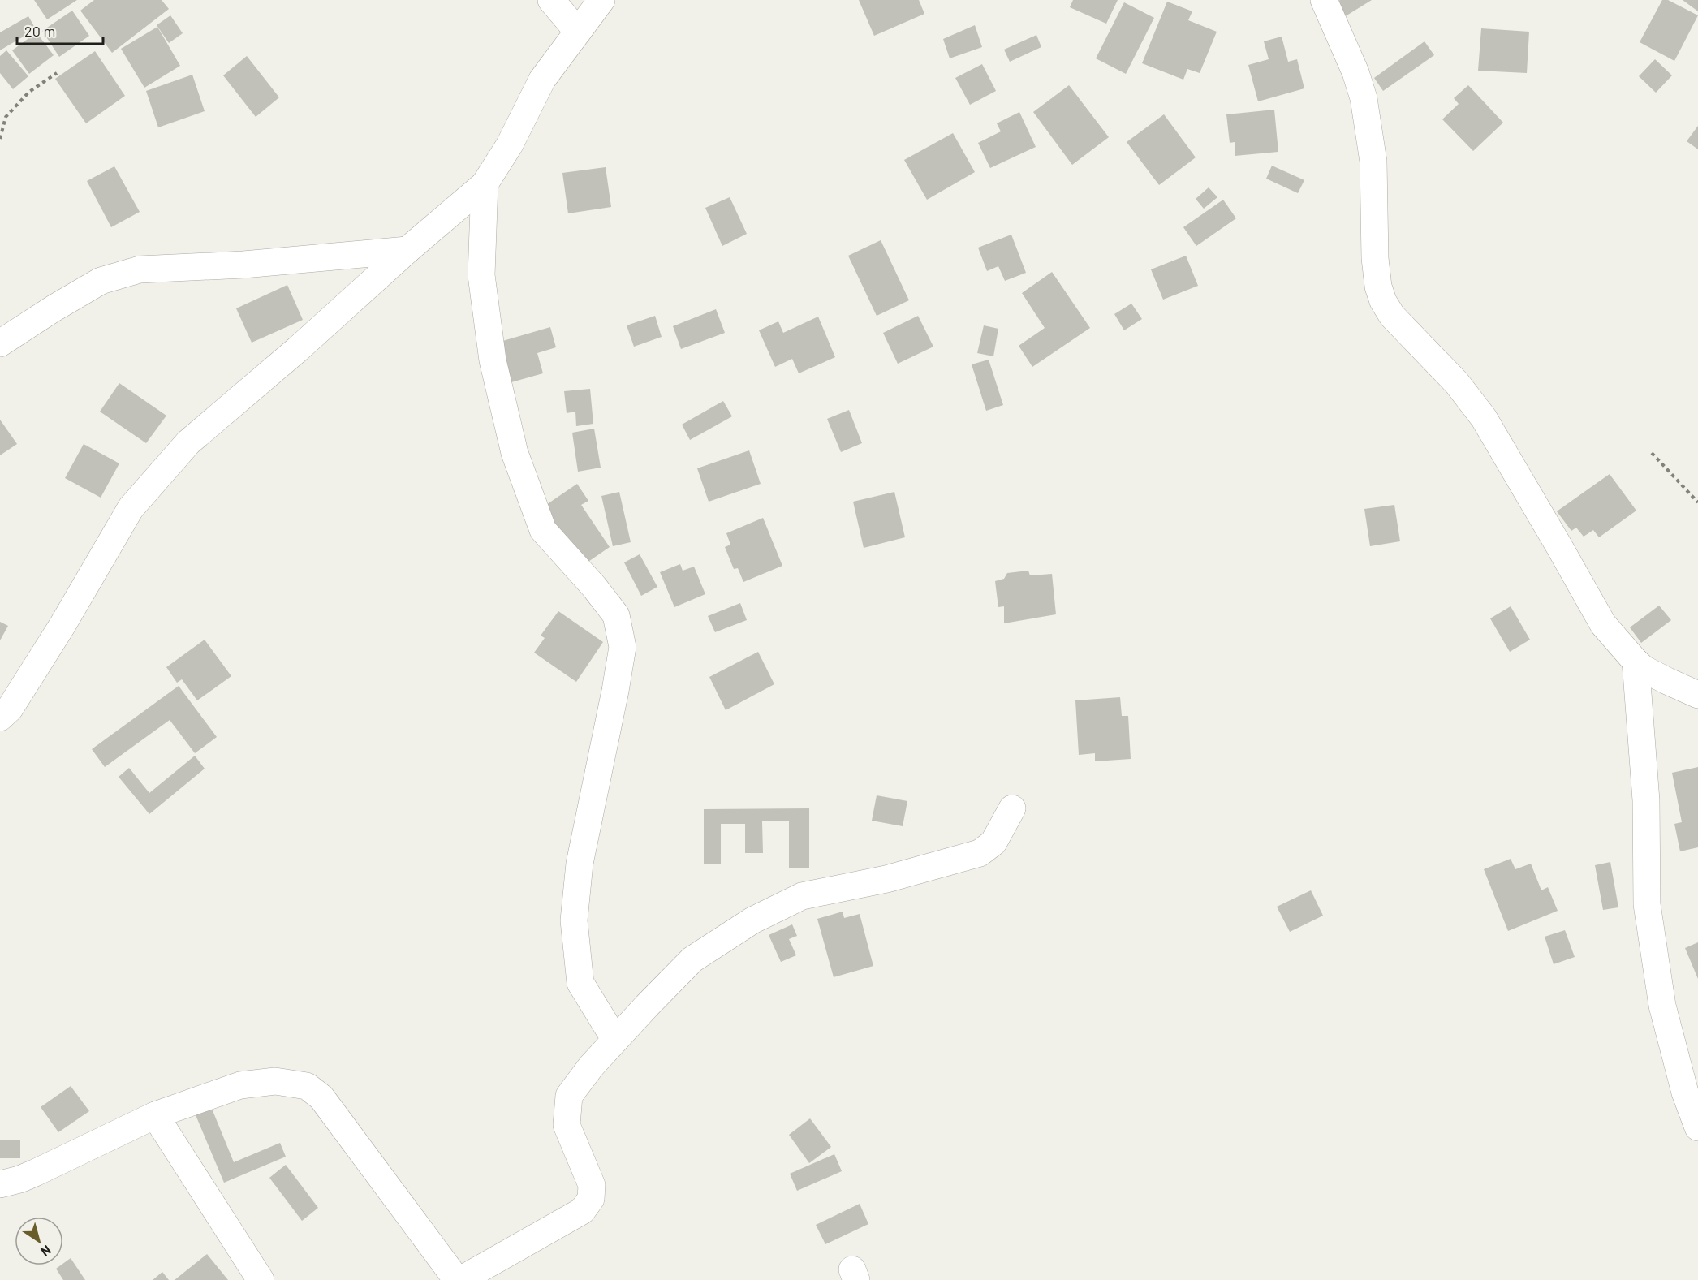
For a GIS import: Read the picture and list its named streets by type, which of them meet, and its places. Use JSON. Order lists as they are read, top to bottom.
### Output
{
  "scale_bar": "20 m",
  "north": "bottom right"
}
